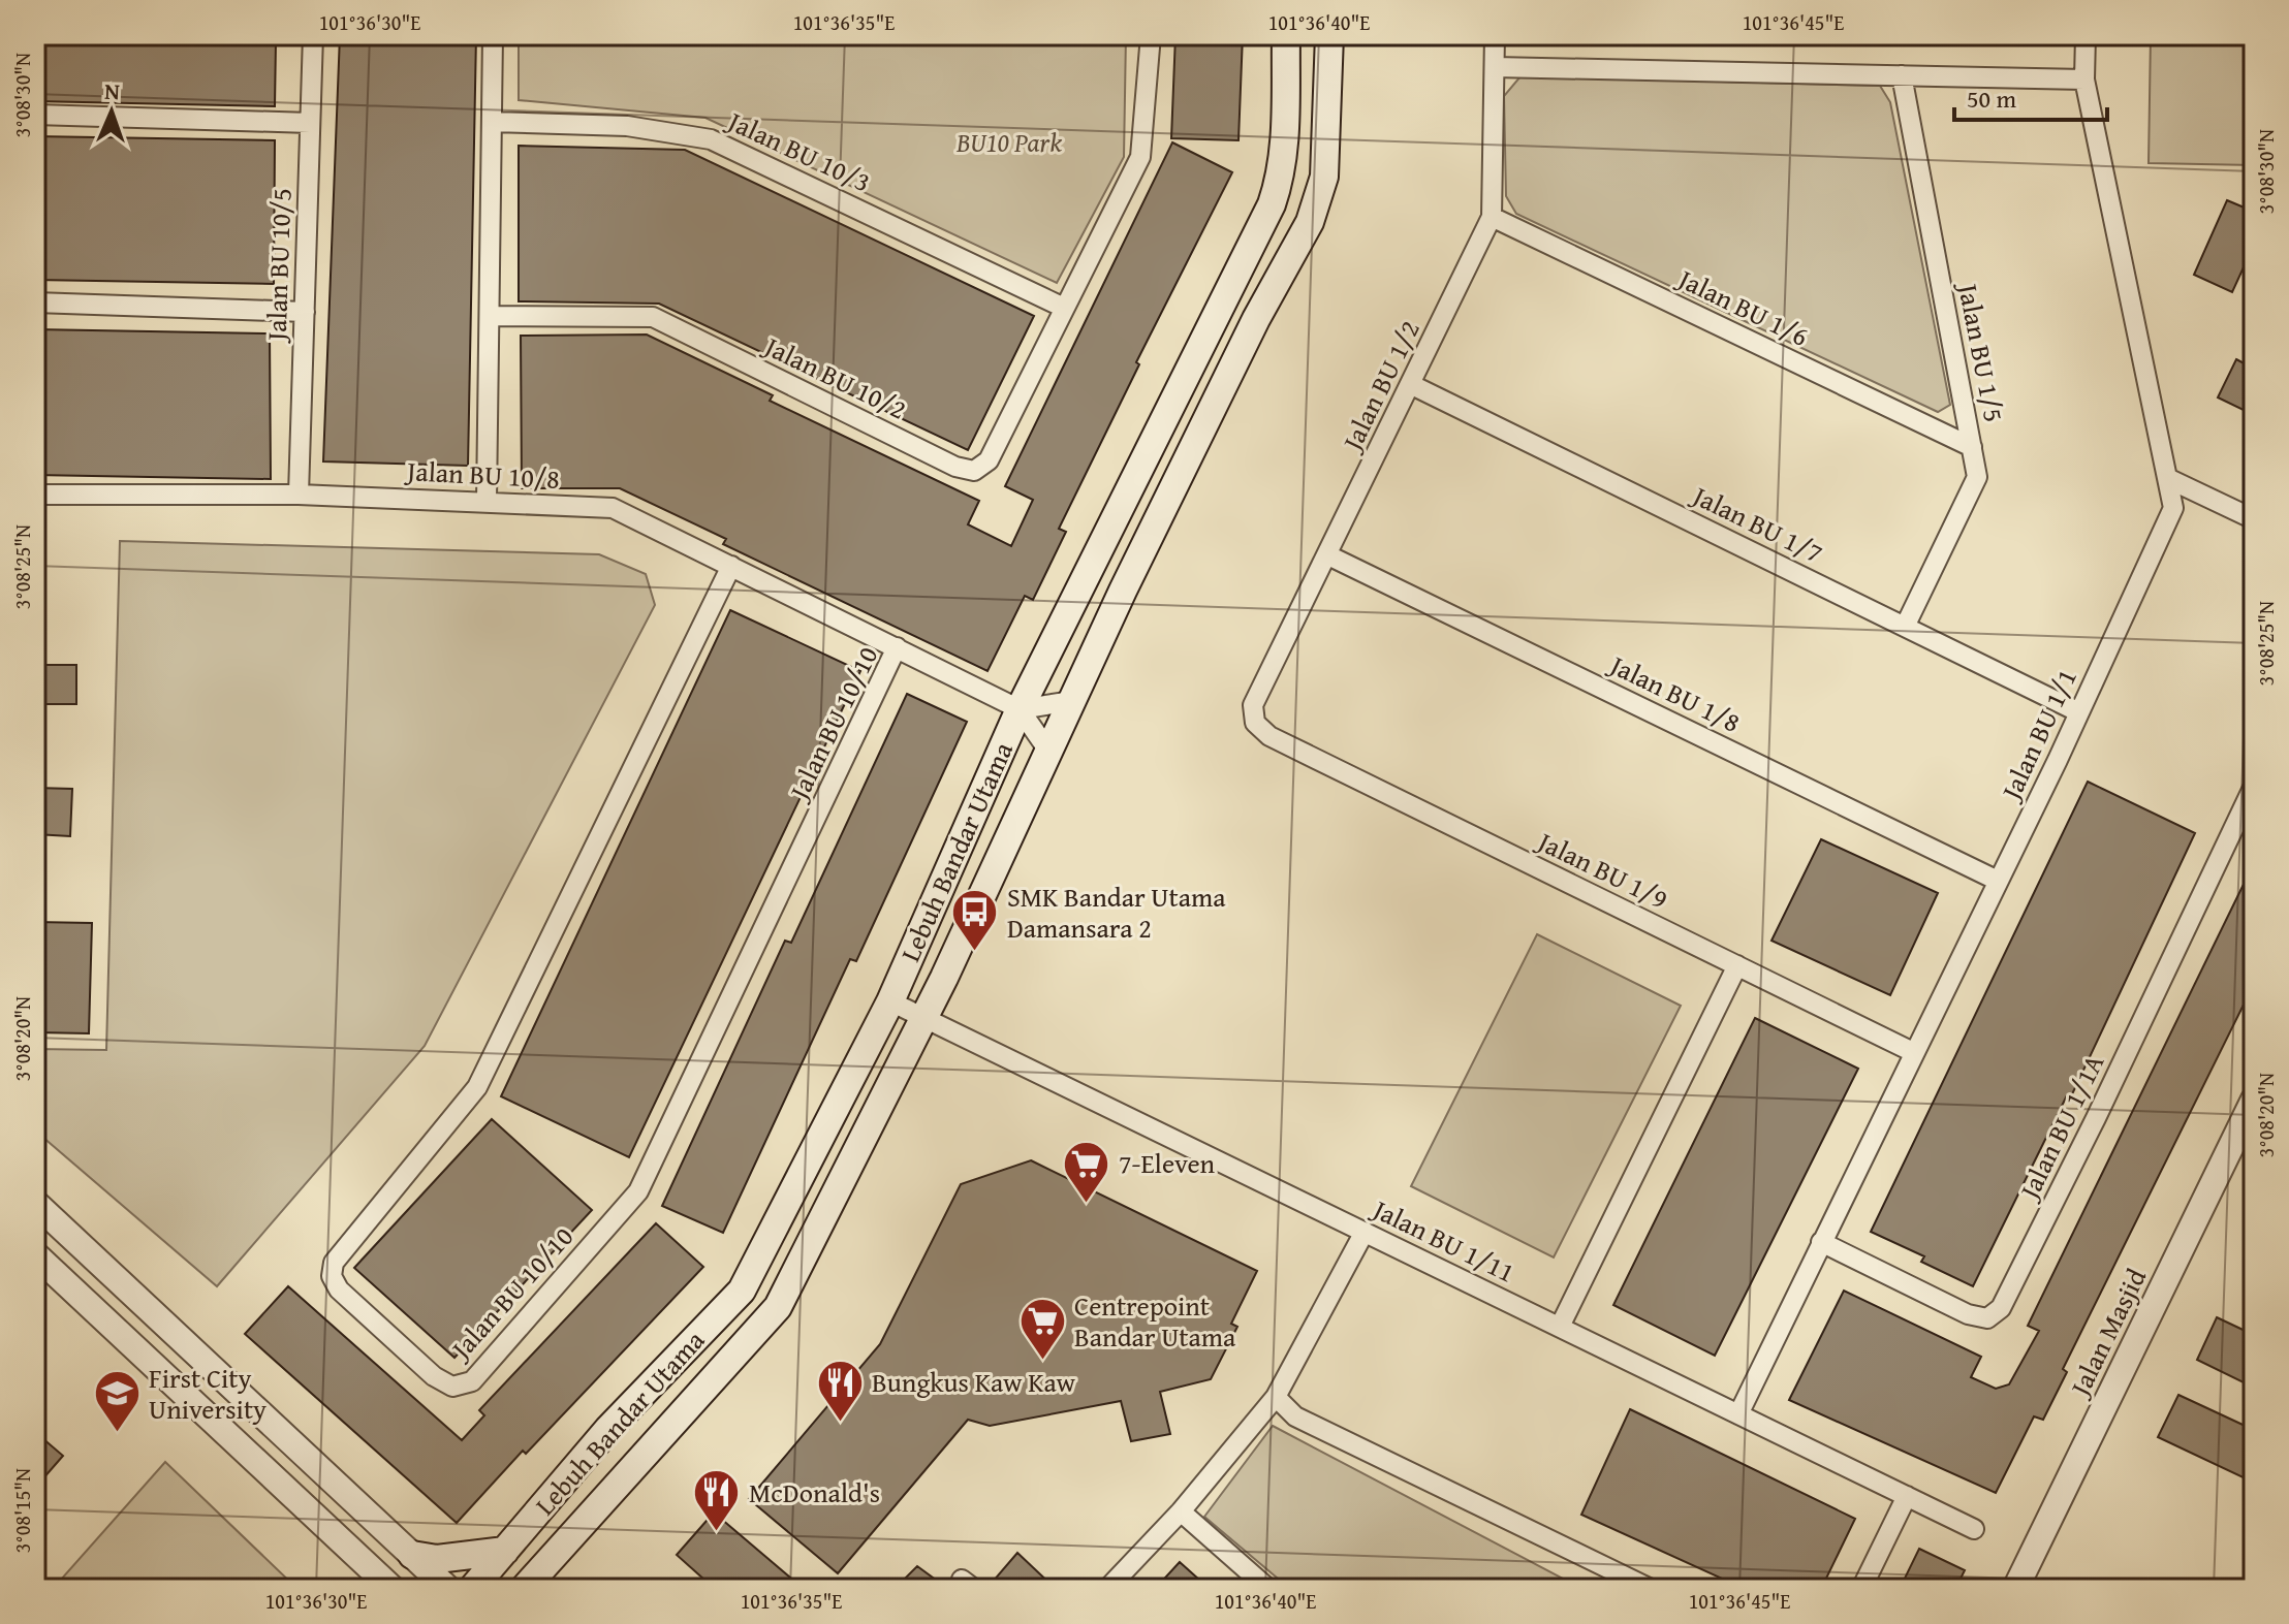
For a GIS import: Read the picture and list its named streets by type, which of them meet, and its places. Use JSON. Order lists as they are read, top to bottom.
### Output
{
  "streets": {
    "main road": ["Lebuh Bandar Utama"],
    "street": [
      "Jalan BU 10/3",
      "Jalan BU 10/5",
      "Jalan BU 1/6",
      "Jalan BU 1/5",
      "Jalan BU 10/2",
      "Jalan BU 1/2",
      "Jalan BU 10/8",
      "Jalan BU 1/7",
      "Jalan BU 1/8",
      "Jalan BU 10/10",
      "Jalan BU 1/1",
      "Jalan BU 1/9",
      "Jalan BU 1/1A",
      "Jalan BU 1/11",
      "Jalan Masjid"
    ]
  },
  "crossings": [
    ["Jalan BU 10/3", "Jalan BU 10/2"],
    ["Jalan BU 10/5", "Jalan BU 10/8"],
    ["Jalan BU 1/6", "Jalan BU 1/5"],
    ["Jalan BU 1/6", "Jalan BU 1/2"],
    ["Jalan BU 1/5", "Jalan BU 1/7"],
    ["Jalan BU 1/2", "Jalan BU 1/7"],
    ["Jalan BU 1/2", "Jalan BU 1/8"],
    ["Jalan BU 1/2", "Jalan BU 1/9"],
    ["Jalan BU 10/8", "Jalan BU 10/10"],
    ["Jalan BU 1/7", "Jalan BU 1/1"],
    ["Jalan BU 1/8", "Jalan BU 1/1"],
    ["Jalan BU 10/10", "Lebuh Bandar Utama"],
    ["Jalan BU 1/1", "Jalan BU 1/9"],
    ["Jalan BU 1/1", "Jalan BU 1/1A"],
    ["Jalan BU 1/1", "Jalan BU 1/11"],
    ["Lebuh Bandar Utama", "Jalan BU 1/11"]
  ],
  "parks": ["BU10 Park"],
  "places": {
    "bus stop": ["SMK Bandar Utama Damansara 2"],
    "supermarket": ["7-Eleven", "Centrepoint Bandar Utama"],
    "restaurant": ["Bungkus Kaw Kaw", "McDonald's"],
    "school or university": ["First City University"]
  },
  "scale_bar": "50 m",
  "north": "top",
  "coordinates": [
    "101°36'30\"E",
    "101°36'35\"E",
    "101°36'40\"E",
    "101°36'45\"E",
    "3°08'30\"N",
    "3°08'25\"N",
    "3°08'20\"N",
    "3°08'15\"N"
  ]
}
